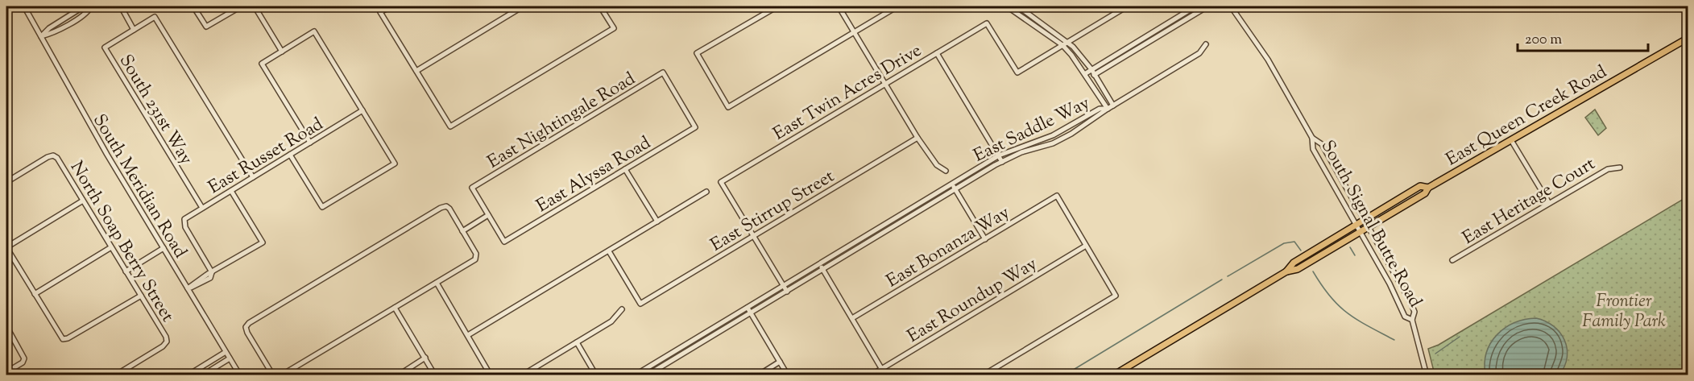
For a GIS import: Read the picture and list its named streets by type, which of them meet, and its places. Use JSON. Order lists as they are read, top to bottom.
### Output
{
  "streets": {
    "main road": ["East Queen Creek Road"],
    "street": [
      "East Twin Acres Drive",
      "South 231st Way",
      "East Nightingale Road",
      "East Saddle Way",
      "East Russet Road",
      "East Alyssa Road",
      "South Meridian Road",
      "East Heritage Court",
      "East Stirrup Street",
      "South Signal Butte Road",
      "North Soap Berry Street",
      "East Bonanza Way",
      "East Roundup Way"
    ]
  },
  "crossings": [
    ["East Twin Acres Drive", "East Stirrup Street"],
    ["South 231st Way", "East Russet Road"],
    ["East Queen Creek Road", "South Signal Butte Road"],
    ["East Nightingale Road", "East Alyssa Road"],
    ["East Bonanza Way", "East Roundup Way"]
  ],
  "parks": ["Frontier Family Park"],
  "scale_bar": "200 m"
}
